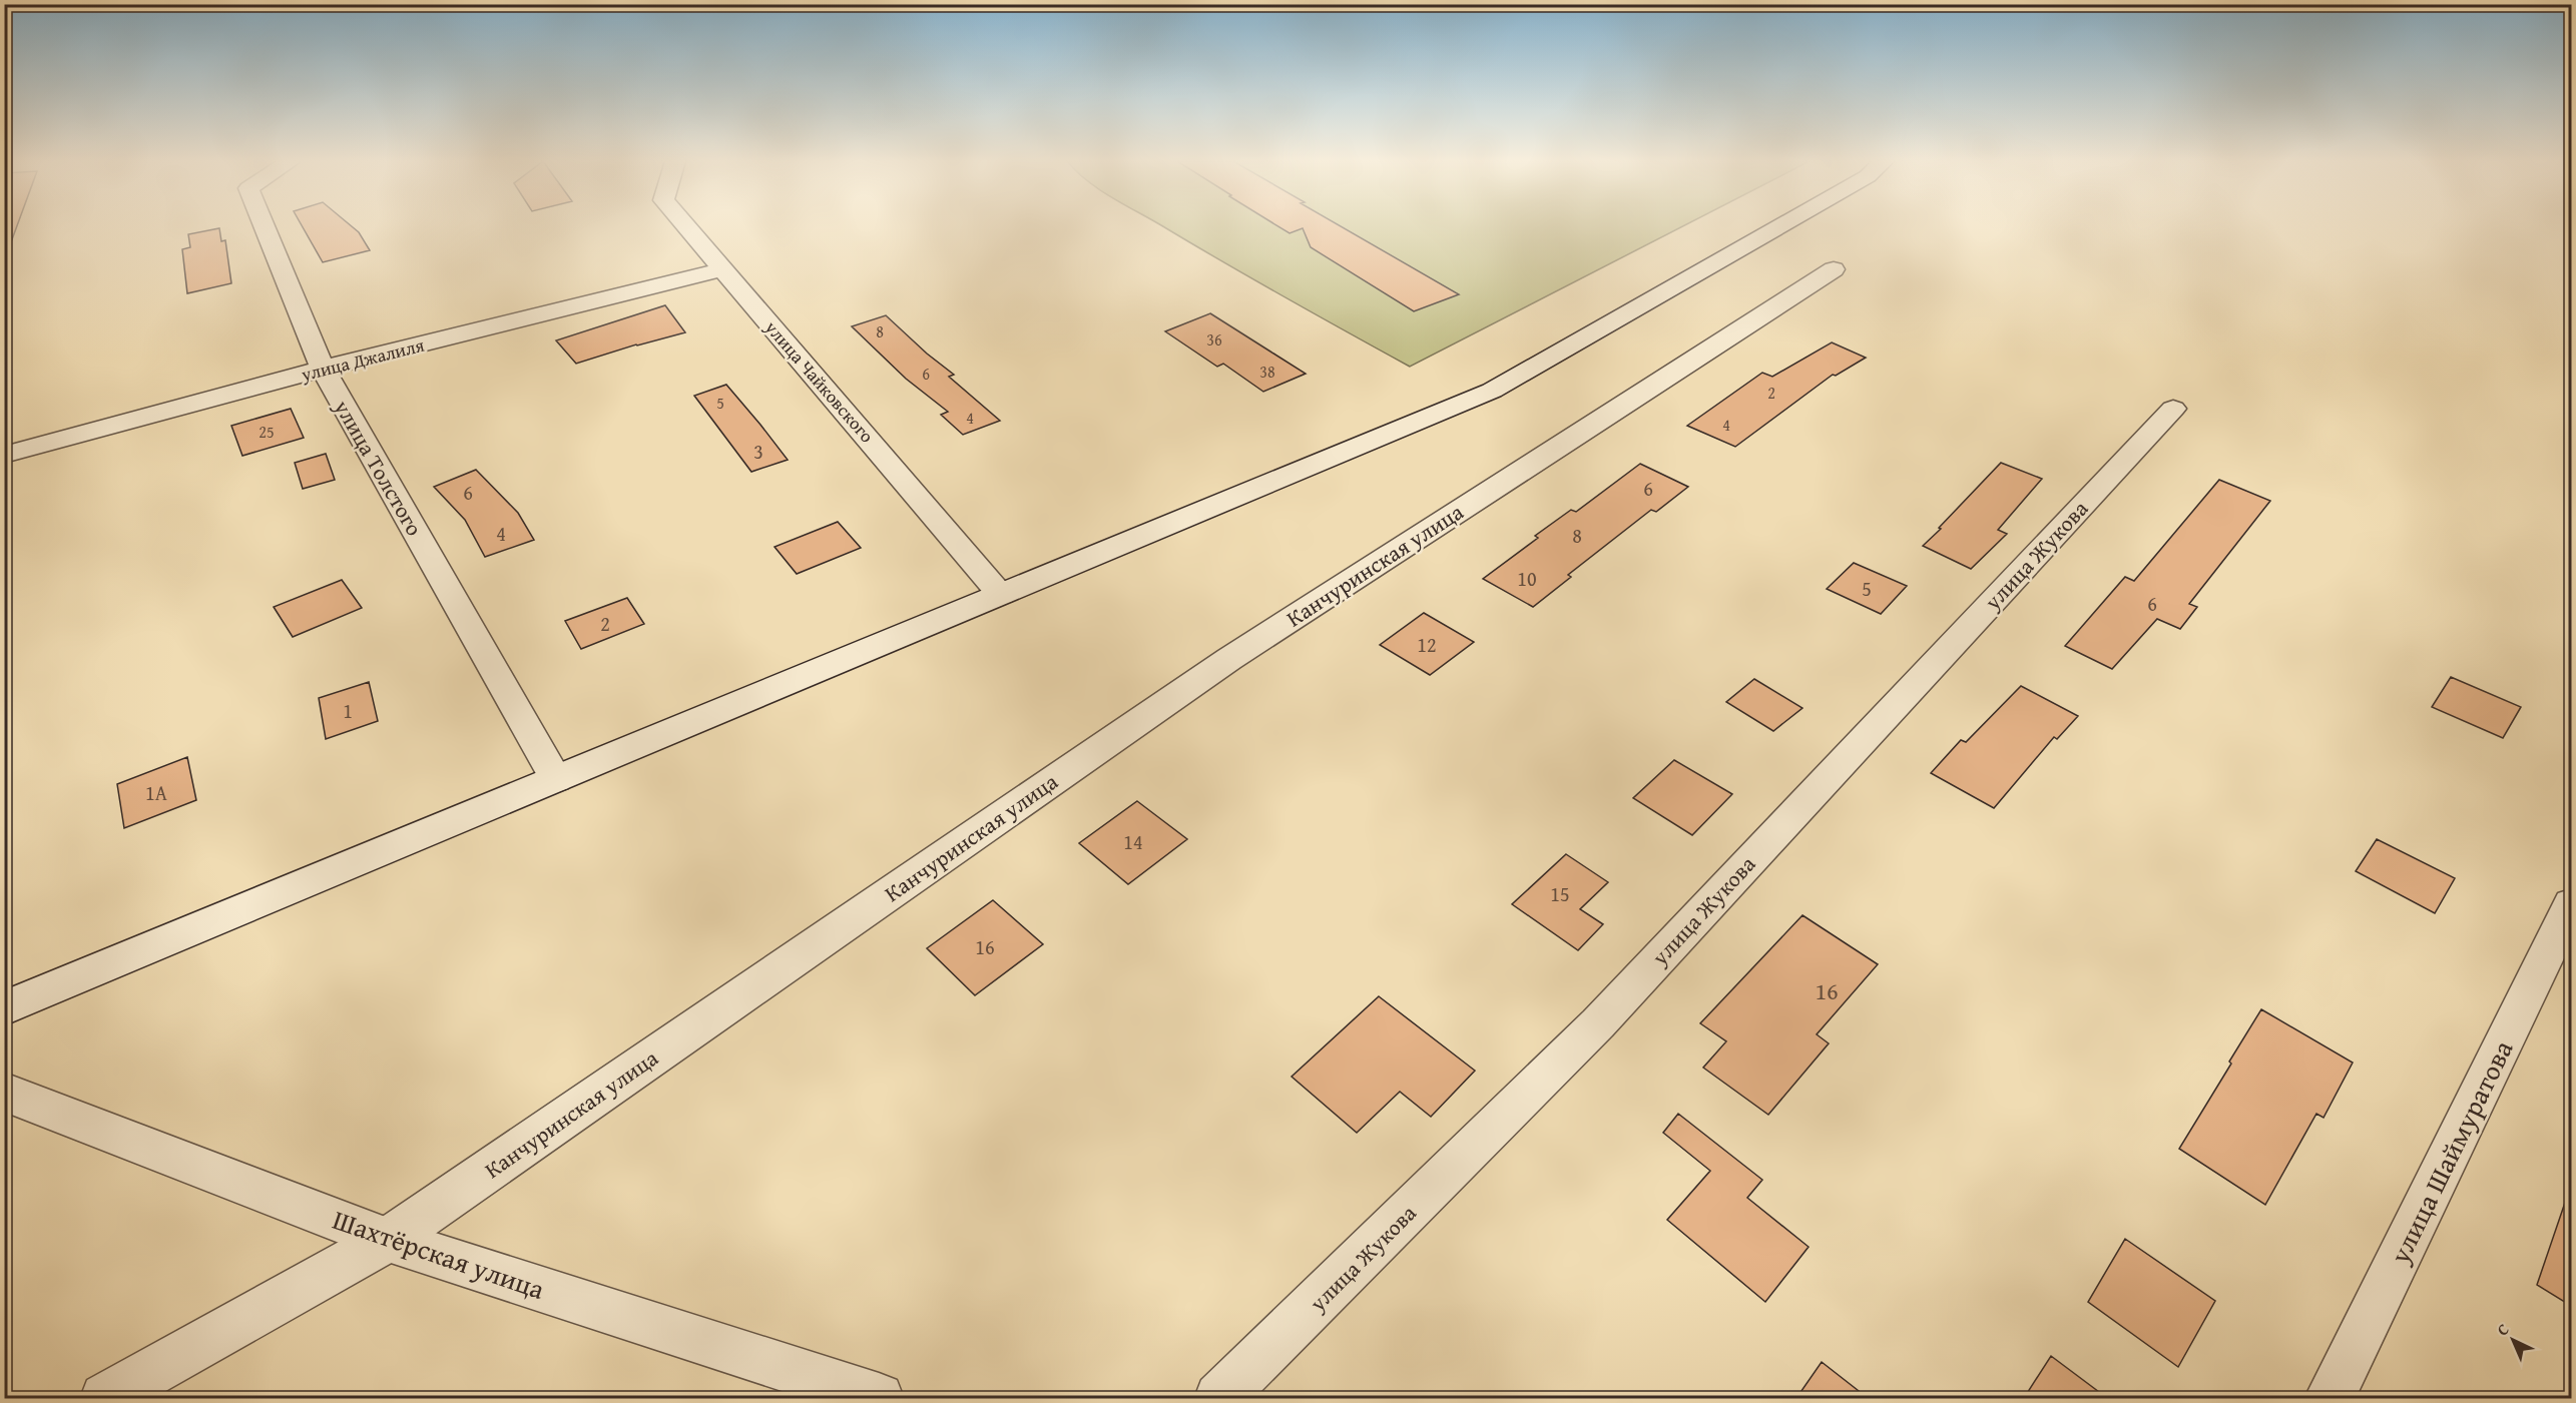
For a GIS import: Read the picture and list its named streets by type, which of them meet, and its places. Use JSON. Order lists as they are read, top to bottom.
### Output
{
  "streets": {
    "street": [
      "улица Джалиля",
      "улица Чайковского",
      "улица Толстого",
      "улица Жукова",
      "Канчуринская улица",
      "улица Шаймуратова",
      "Шахтёрская улица"
    ]
  },
  "crossings": [
    ["улица Джалиля", "улица Чайковского"],
    ["улица Джалиля", "улица Толстого"],
    ["Канчуринская улица", "Шахтёрская улица"]
  ],
  "house_numbers": [
    "8",
    "36",
    "38",
    "6",
    "2",
    "5",
    "4",
    "4",
    "25",
    "3",
    "6",
    "6",
    "4",
    "8",
    "10",
    "5",
    "6",
    "2",
    "12",
    "1",
    "1А",
    "14",
    "15",
    "16",
    "16"
  ],
  "north": "top left"
}
